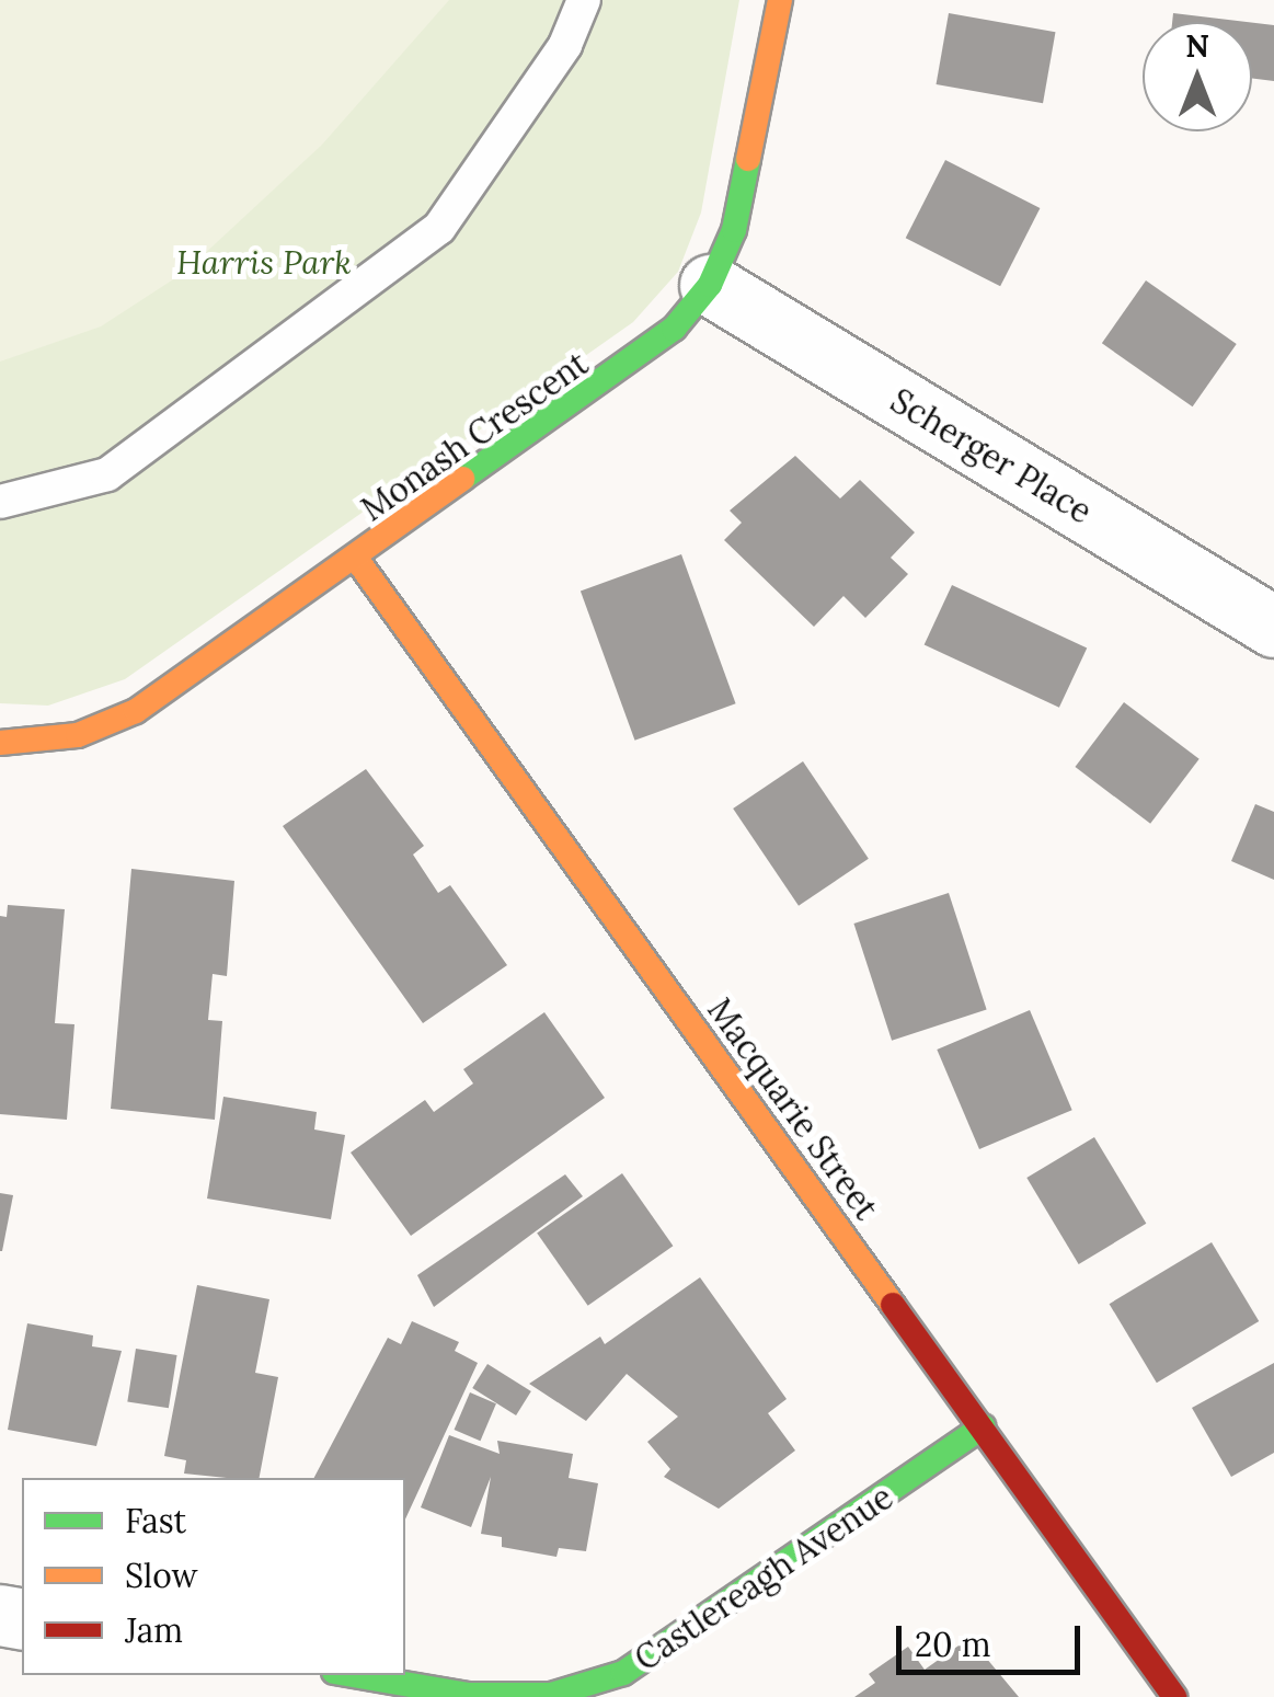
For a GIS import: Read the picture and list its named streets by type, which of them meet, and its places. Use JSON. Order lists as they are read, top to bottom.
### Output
{
  "streets": {
    "street": [
      "Monash Crescent",
      "Scherger Place",
      "Macquarie Street",
      "Castlereagh Avenue"
    ]
  },
  "crossings": [
    ["Monash Crescent", "Scherger Place"],
    ["Monash Crescent", "Macquarie Street"],
    ["Macquarie Street", "Castlereagh Avenue"]
  ],
  "parks": ["Harris Park"],
  "legend": ["Fast", "Slow", "Jam"],
  "scale_bar": "20 m",
  "north": "top"
}
